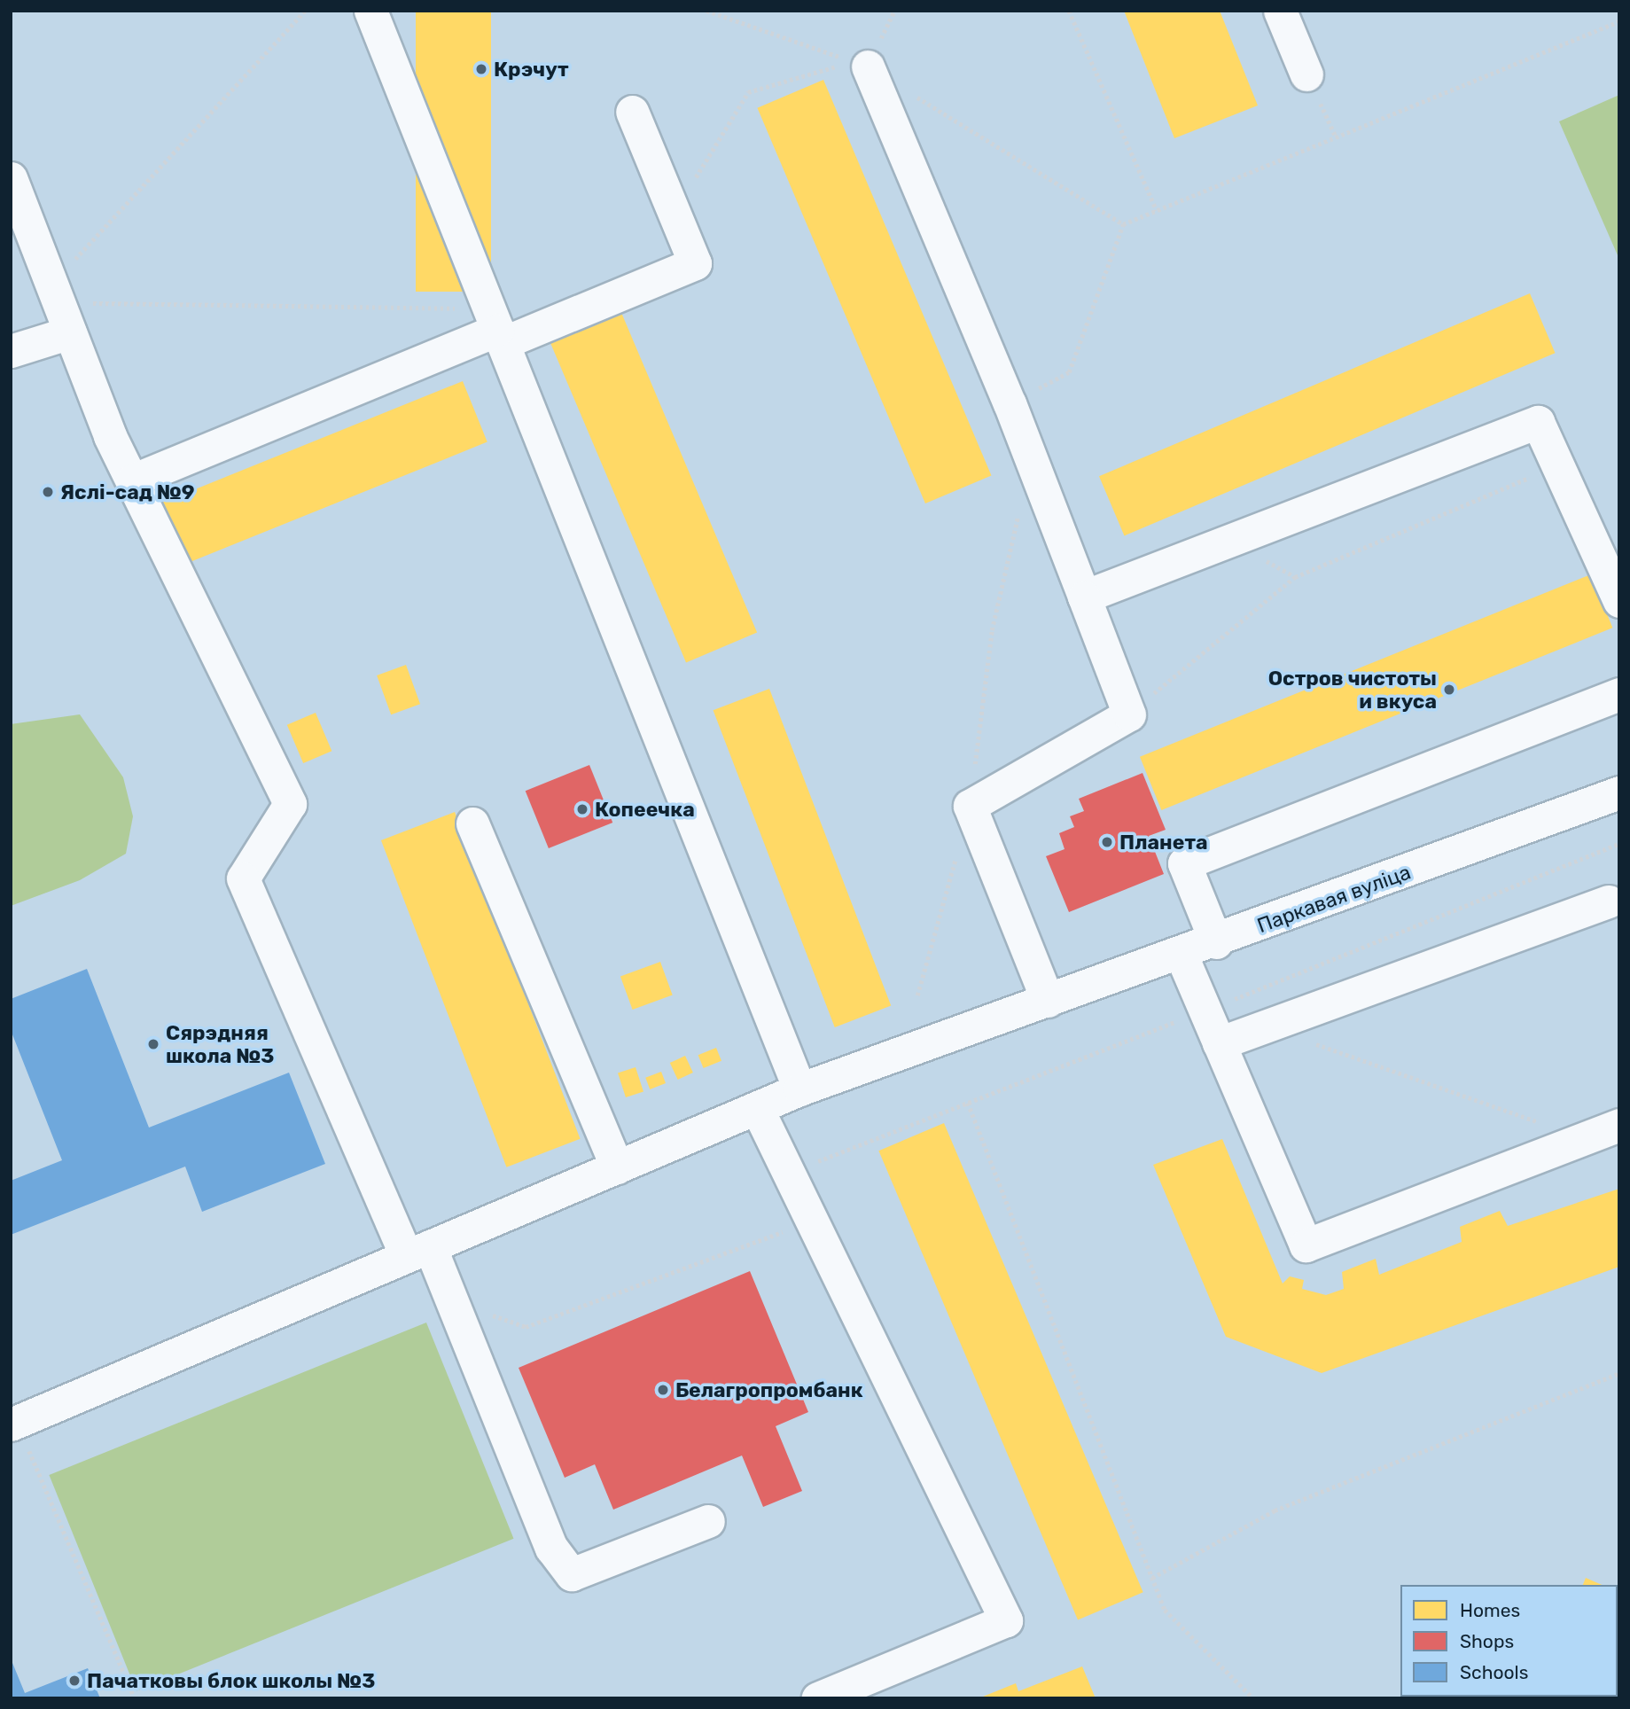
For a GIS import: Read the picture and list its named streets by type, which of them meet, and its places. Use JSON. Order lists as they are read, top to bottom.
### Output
{
  "streets": {
    "street": ["Паркавая вуліца"]
  },
  "places": [
    "Крэчут",
    "Яслі-сад №9",
    "Остров чистоты и вкуса",
    "Копеечка",
    "Планета",
    "Сярэдняя школа №3",
    "Белагропромбанк",
    "Пачатковы блок школы №3"
  ],
  "legend": ["Homes", "Shops", "Schools"]
}
